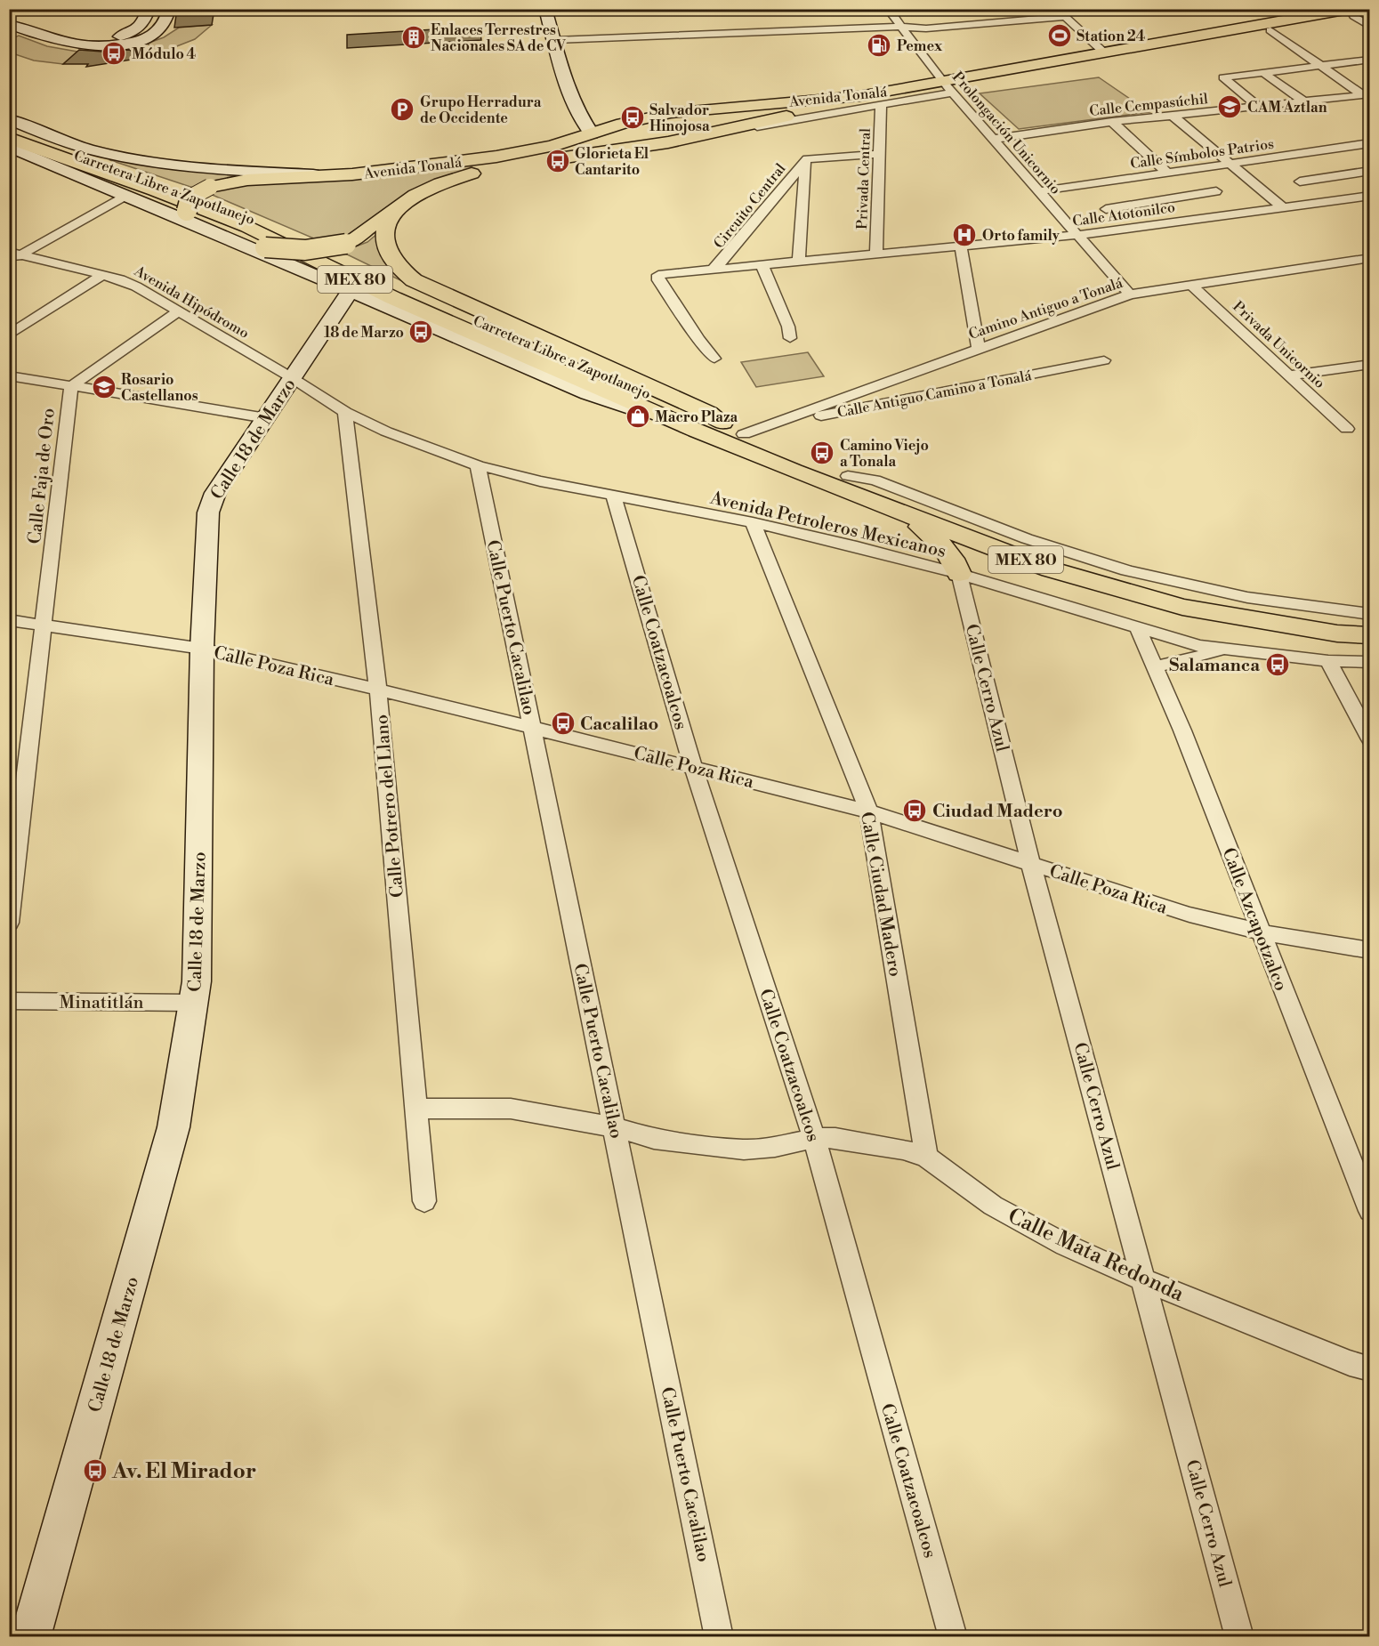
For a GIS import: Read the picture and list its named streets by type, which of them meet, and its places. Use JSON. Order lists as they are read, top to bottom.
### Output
{
  "streets": {
    "main road": ["Avenida Tonalá", "Carretera Libre a Zapotlanejo", "MEX 80"],
    "street": [
      "Calle Cempasúchil",
      "Prolongación Unicornio",
      "Calle Símbolos Patrios",
      "Privada Central",
      "Circuito Central",
      "Calle Atotonilco",
      "Avenida Hipódromo",
      "Camino Antiguo a Tonalá",
      "Privada Unicornio",
      "Calle Antiguo Camino a Tonalá",
      "Calle 18 de Marzo",
      "Calle Faja de Oro",
      "Avenida Petroleros Mexicanos",
      "Calle Puerto Cacalilao",
      "Calle Coatzacoalcos",
      "Calle Poza Rica",
      "Calle Cerro Azul",
      "Calle Potrero del Llano",
      "Calle Ciudad Madero",
      "Calle Azcapotzalco",
      "Minatitlán",
      "Calle Mata Redonda"
    ]
  },
  "crossings": [
    ["Avenida Tonalá", "Prolongación Unicornio"],
    ["Avenida Tonalá", "Carretera Libre a Zapotlanejo"],
    ["Calle Cempasúchil", "Prolongación Unicornio"],
    ["Prolongación Unicornio", "Calle Símbolos Patrios"],
    ["Prolongación Unicornio", "Calle Atotonilco"],
    ["Prolongación Unicornio", "Camino Antiguo a Tonalá"],
    ["Privada Central", "Circuito Central"],
    ["Privada Central", "Calle Atotonilco"],
    ["Carretera Libre a Zapotlanejo", "Camino Antiguo a Tonalá"],
    ["Carretera Libre a Zapotlanejo", "Calle 18 de Marzo"],
    ["Circuito Central", "Calle Atotonilco"],
    ["Avenida Hipódromo", "Calle 18 de Marzo"],
    ["Avenida Hipódromo", "Avenida Petroleros Mexicanos"],
    ["Camino Antiguo a Tonalá", "Privada Unicornio"],
    ["Camino Antiguo a Tonalá", "Calle Antiguo Camino a Tonalá"],
    ["Calle 18 de Marzo", "Avenida Petroleros Mexicanos"],
    ["Calle 18 de Marzo", "Calle Poza Rica"],
    ["Calle 18 de Marzo", "Minatitlán"],
    ["Calle Faja de Oro", "Calle Poza Rica"],
    ["Avenida Petroleros Mexicanos", "Calle Puerto Cacalilao"],
    ["Avenida Petroleros Mexicanos", "Calle Coatzacoalcos"],
    ["Avenida Petroleros Mexicanos", "Calle Cerro Azul"],
    ["Avenida Petroleros Mexicanos", "Calle Potrero del Llano"],
    ["Avenida Petroleros Mexicanos", "Calle Ciudad Madero"],
    ["Avenida Petroleros Mexicanos", "Calle Azcapotzalco"],
    ["Calle Puerto Cacalilao", "Calle Poza Rica"],
    ["Calle Puerto Cacalilao", "Calle Mata Redonda"],
    ["Calle Coatzacoalcos", "Calle Poza Rica"],
    ["Calle Coatzacoalcos", "Calle Mata Redonda"],
    ["Calle Poza Rica", "Calle Cerro Azul"],
    ["Calle Poza Rica", "Calle Potrero del Llano"],
    ["Calle Poza Rica", "Calle Ciudad Madero"],
    ["Calle Poza Rica", "Calle Azcapotzalco"],
    ["Calle Cerro Azul", "Calle Mata Redonda"],
    ["Calle Potrero del Llano", "Calle Mata Redonda"],
    ["Calle Ciudad Madero", "Calle Mata Redonda"]
  ],
  "places": {
    "sports": ["Station 24"],
    "building": ["Enlaces Terrestres Nacionales SA de CV"],
    "fuel station": ["Pemex"],
    "bus stop": [
      "Módulo 4",
      "Salvador Hinojosa",
      "Glorieta El Cantarito",
      "18 de Marzo",
      "Camino Viejo a Tonala",
      "Salamanca",
      "Cacalilao",
      "Ciudad Madero",
      "Av. El Mirador"
    ],
    "school or university": ["CAM Aztlan", "Rosario Castellanos"],
    "parking": ["Grupo Herradura de Occidente"],
    "hospital": ["Orto family"],
    "shop": ["Macro Plaza"]
  }
}
